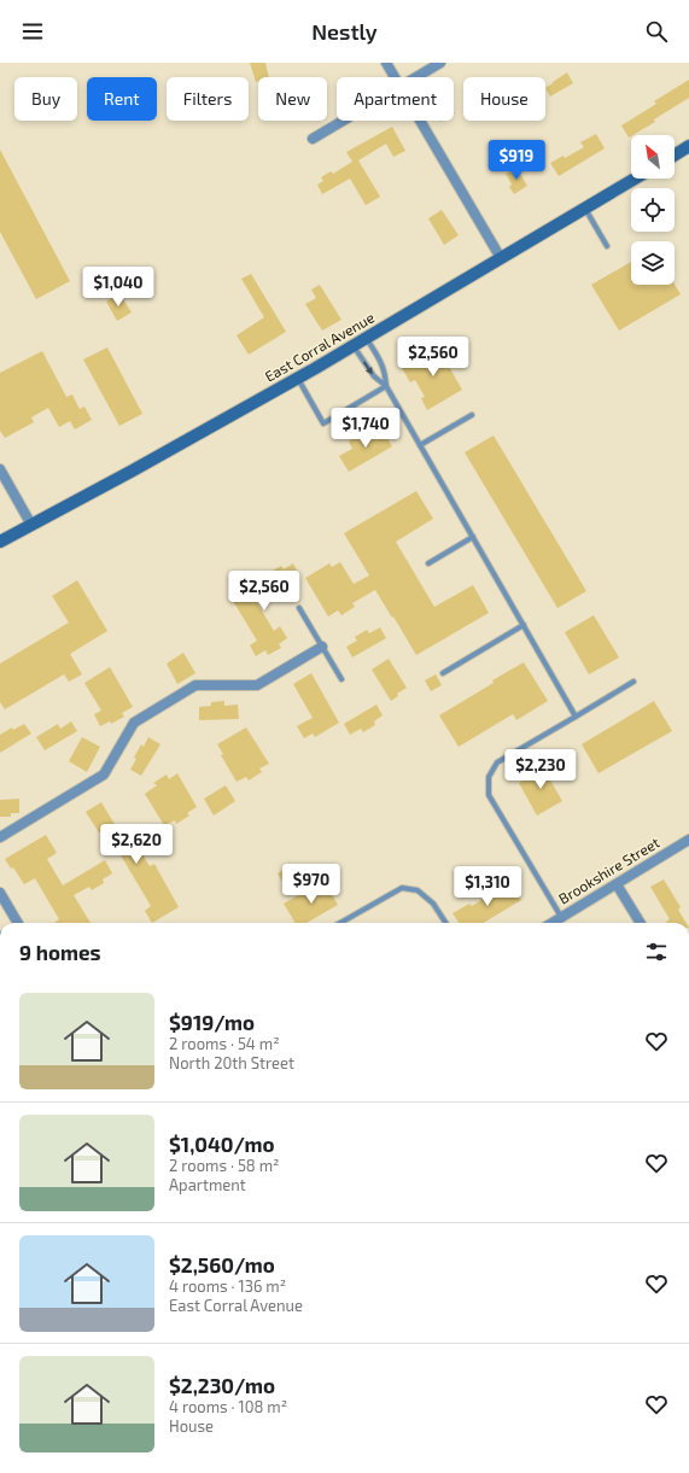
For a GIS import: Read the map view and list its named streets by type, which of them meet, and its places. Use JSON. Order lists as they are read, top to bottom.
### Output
{
  "streets": {
    "main road": ["East Corral Avenue"],
    "street": ["Brookshire Street"]
  },
  "north": "top left",
  "page": {
    "header": "Nestly",
    "chip": [
      "Buy",
      "Rent",
      "Filters",
      "New",
      "Apartment",
      "House"
    ],
    "price": [
      "$919",
      "$1,040",
      "$2,560",
      "$1,740",
      "$2,560",
      "$2,230",
      "$2,620",
      "$970",
      "$1,310"
    ],
    "heading": "9 homes",
    "list": [
      {
        "name": "$919/mo",
        "note": "2 rooms · 54 m² · North 20th Street"
      },
      {
        "name": "$1,040/mo",
        "note": "2 rooms · 58 m² · Apartment"
      },
      {
        "name": "$2,560/mo",
        "note": "4 rooms · 136 m² · East Corral Avenue"
      },
      {
        "name": "$2,230/mo",
        "note": "4 rooms · 108 m² · House"
      }
    ]
  }
}
